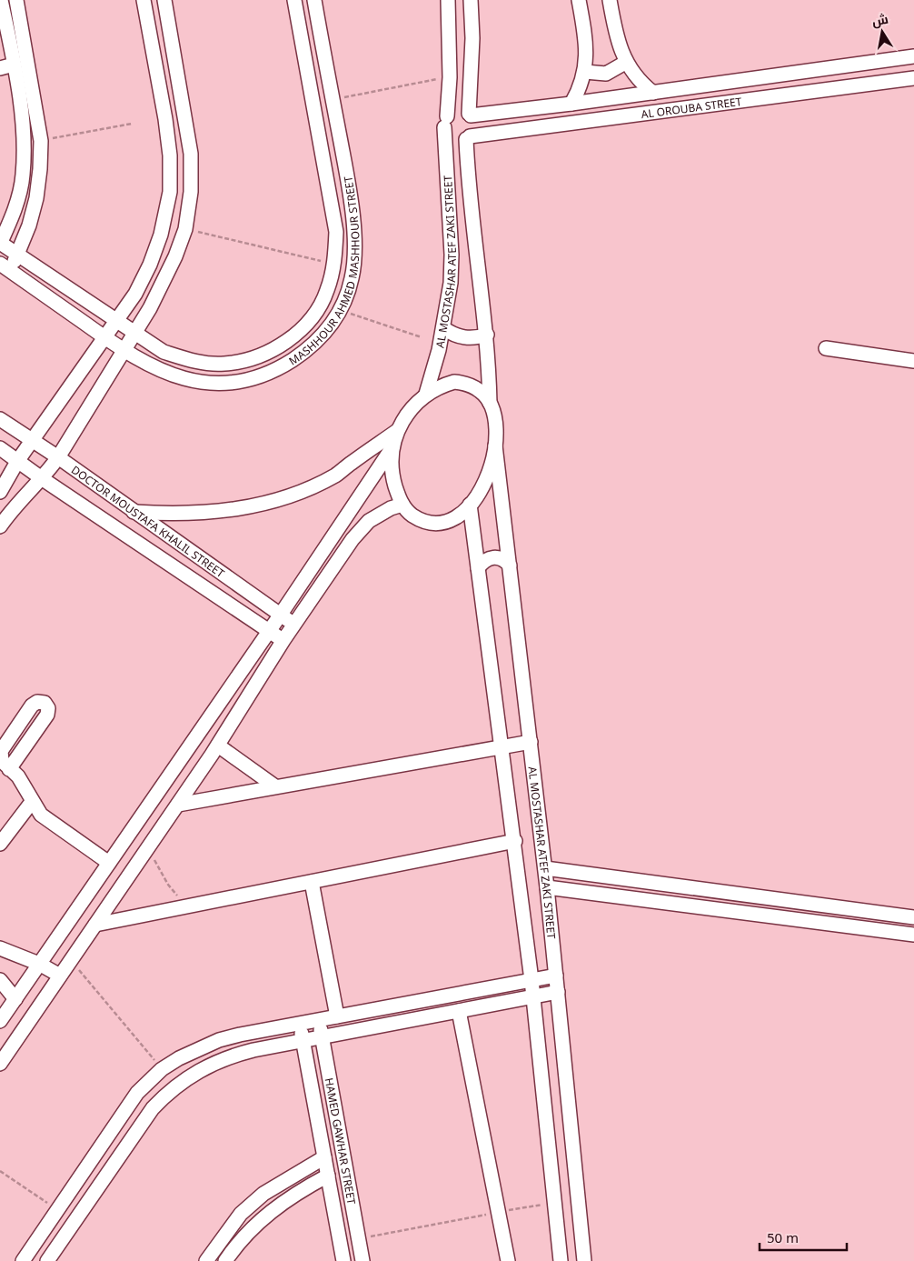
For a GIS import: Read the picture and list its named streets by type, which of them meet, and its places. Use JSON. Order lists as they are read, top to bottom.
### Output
{
  "streets": {
    "street": [
      "AL OROUBA STREET",
      "AL MOSTASHAR ATEF ZAKI STREET",
      "MASHHOUR AHMED MASHHOUR STREET",
      "DOCTOR MOUSTAFA KHALIL STREET",
      "HAMED GAWHAR STREET"
    ]
  },
  "crossings": [
    ["AL OROUBA STREET", "AL MOSTASHAR ATEF ZAKI STREET"]
  ],
  "scale_bar": "50 m",
  "north": "top"
}
